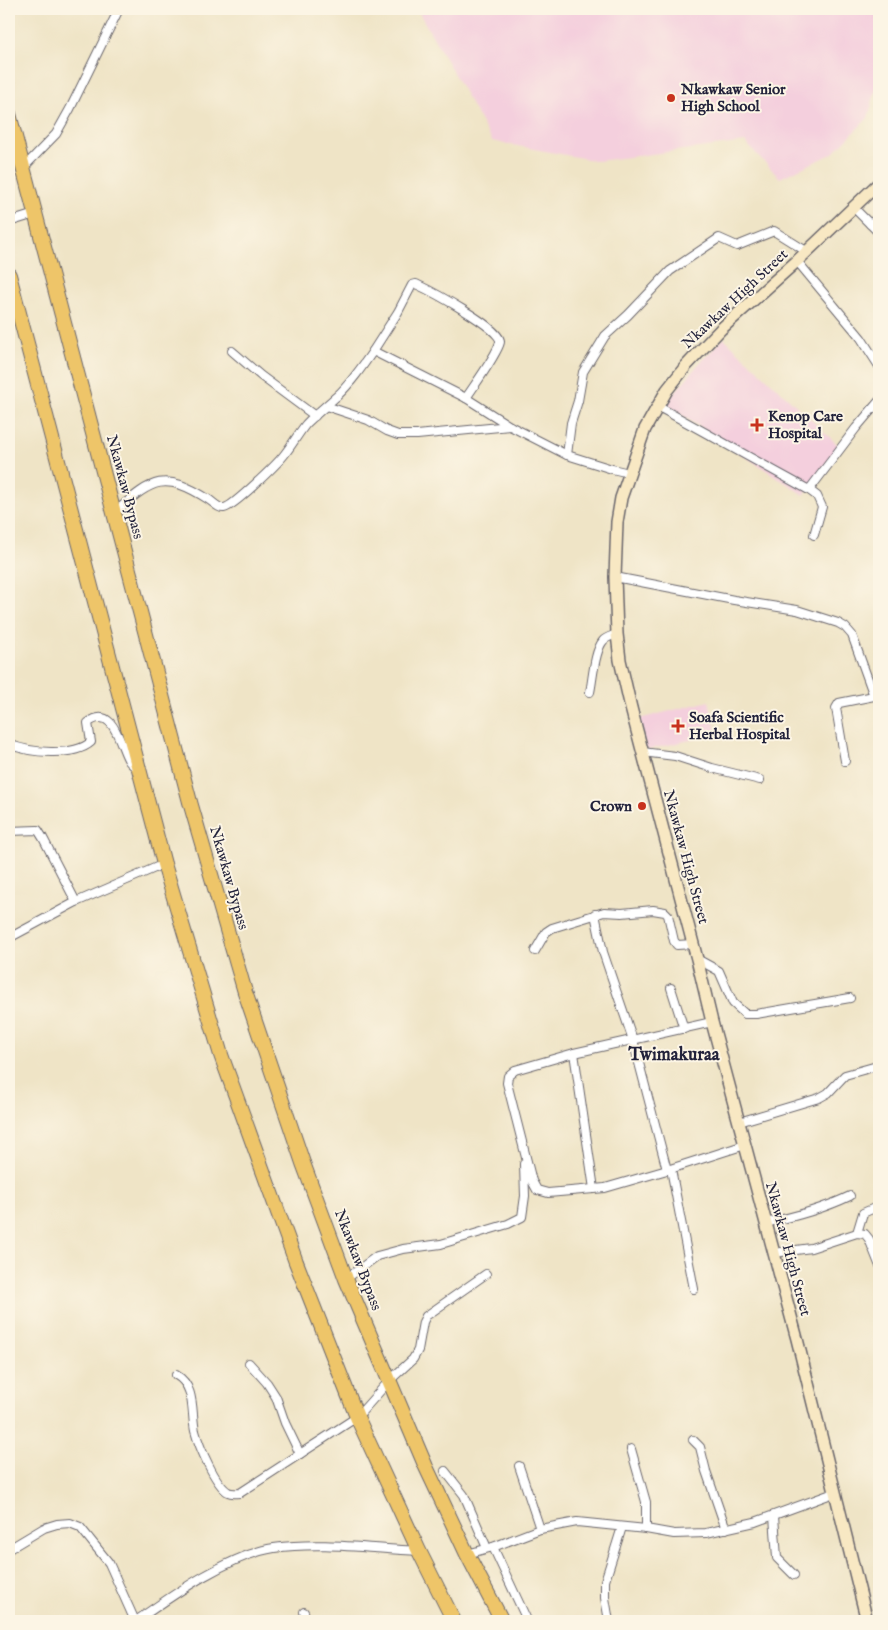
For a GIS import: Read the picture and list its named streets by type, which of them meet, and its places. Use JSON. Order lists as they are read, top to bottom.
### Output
{
  "streets": {
    "highway": ["Nkawkaw Bypass"],
    "main road": ["Nkawkaw High Street"]
  },
  "districts": ["Twimakuraa"],
  "places": {
    "other": ["Nkawkaw Senior High School", "Crown"],
    "health": ["Kenop Care Hospital", "Soafa Scientific Herbal Hospital"]
  }
}
